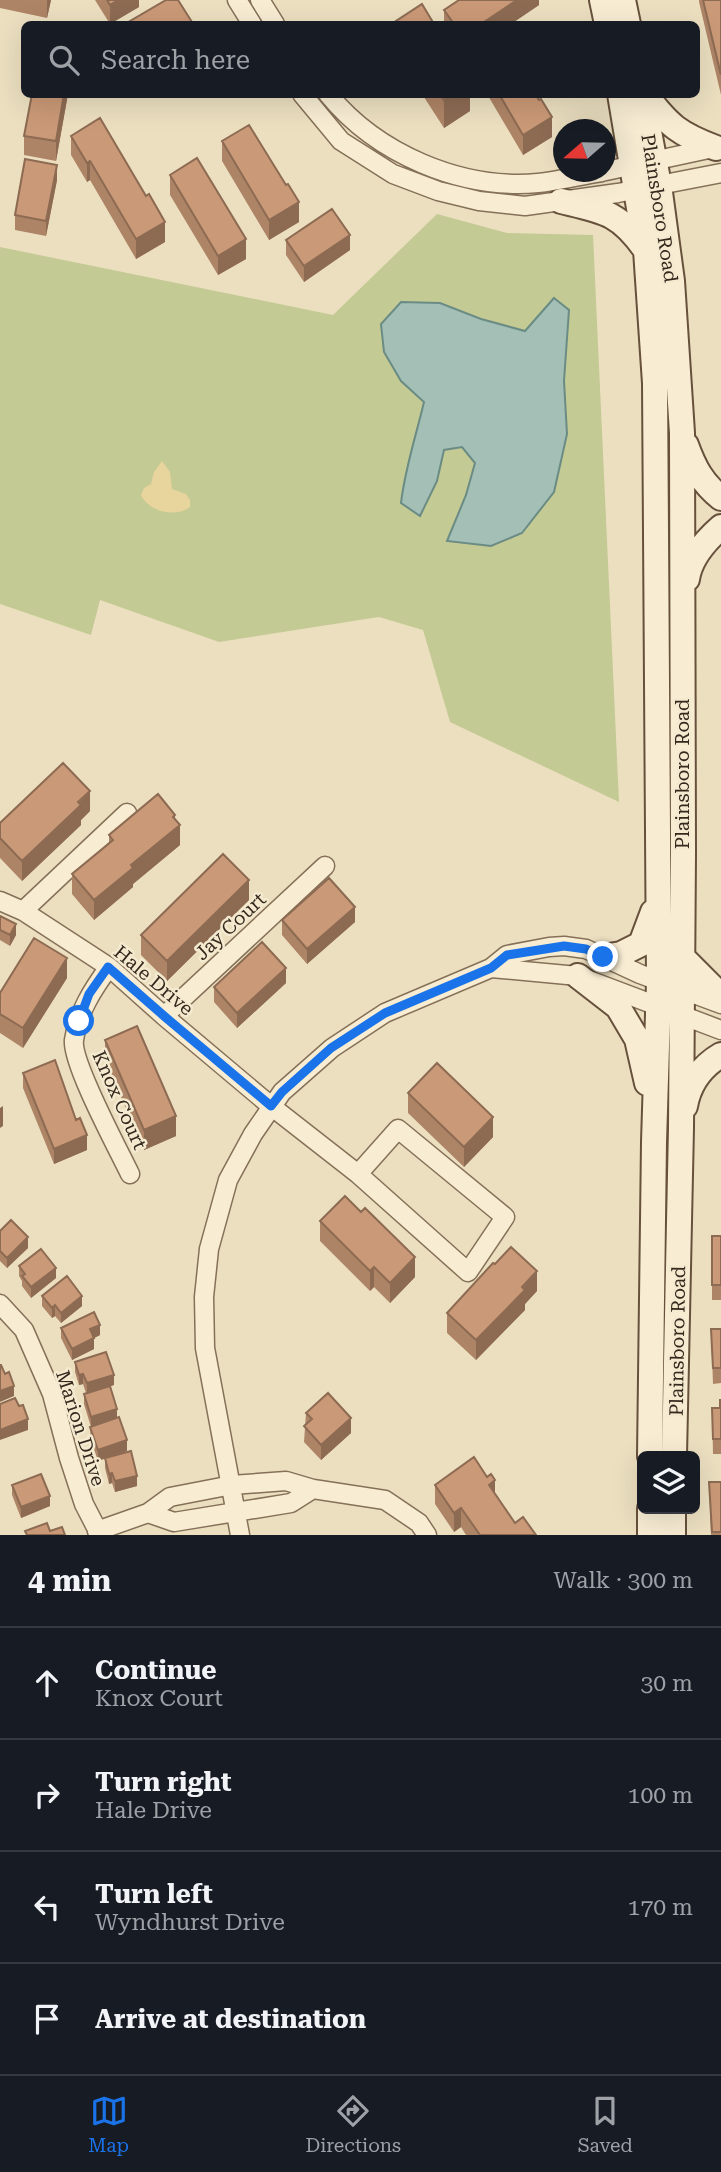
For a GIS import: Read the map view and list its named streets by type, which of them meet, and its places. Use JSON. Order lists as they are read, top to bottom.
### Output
{
  "streets": {
    "street": [
      "Plainsboro Road",
      "Jay Court",
      "Hale Drive",
      "Knox Court",
      "Marion Drive"
    ]
  },
  "crossings": [
    ["Jay Court", "Hale Drive"],
    ["Hale Drive", "Knox Court"]
  ],
  "north": "left",
  "page": {
    "search": "Search here",
    "heading": ["4 min", "Walk · 300 m"],
    "list": [
      ["Continue", "Knox Court", "30 m"],
      ["Turn right", "Hale Drive", "100 m"],
      ["Turn left", "Wyndhurst Drive", "170 m"],
      "Arrive at destination"
    ],
    "nav": ["Map", "Directions", "Saved"]
  }
}
